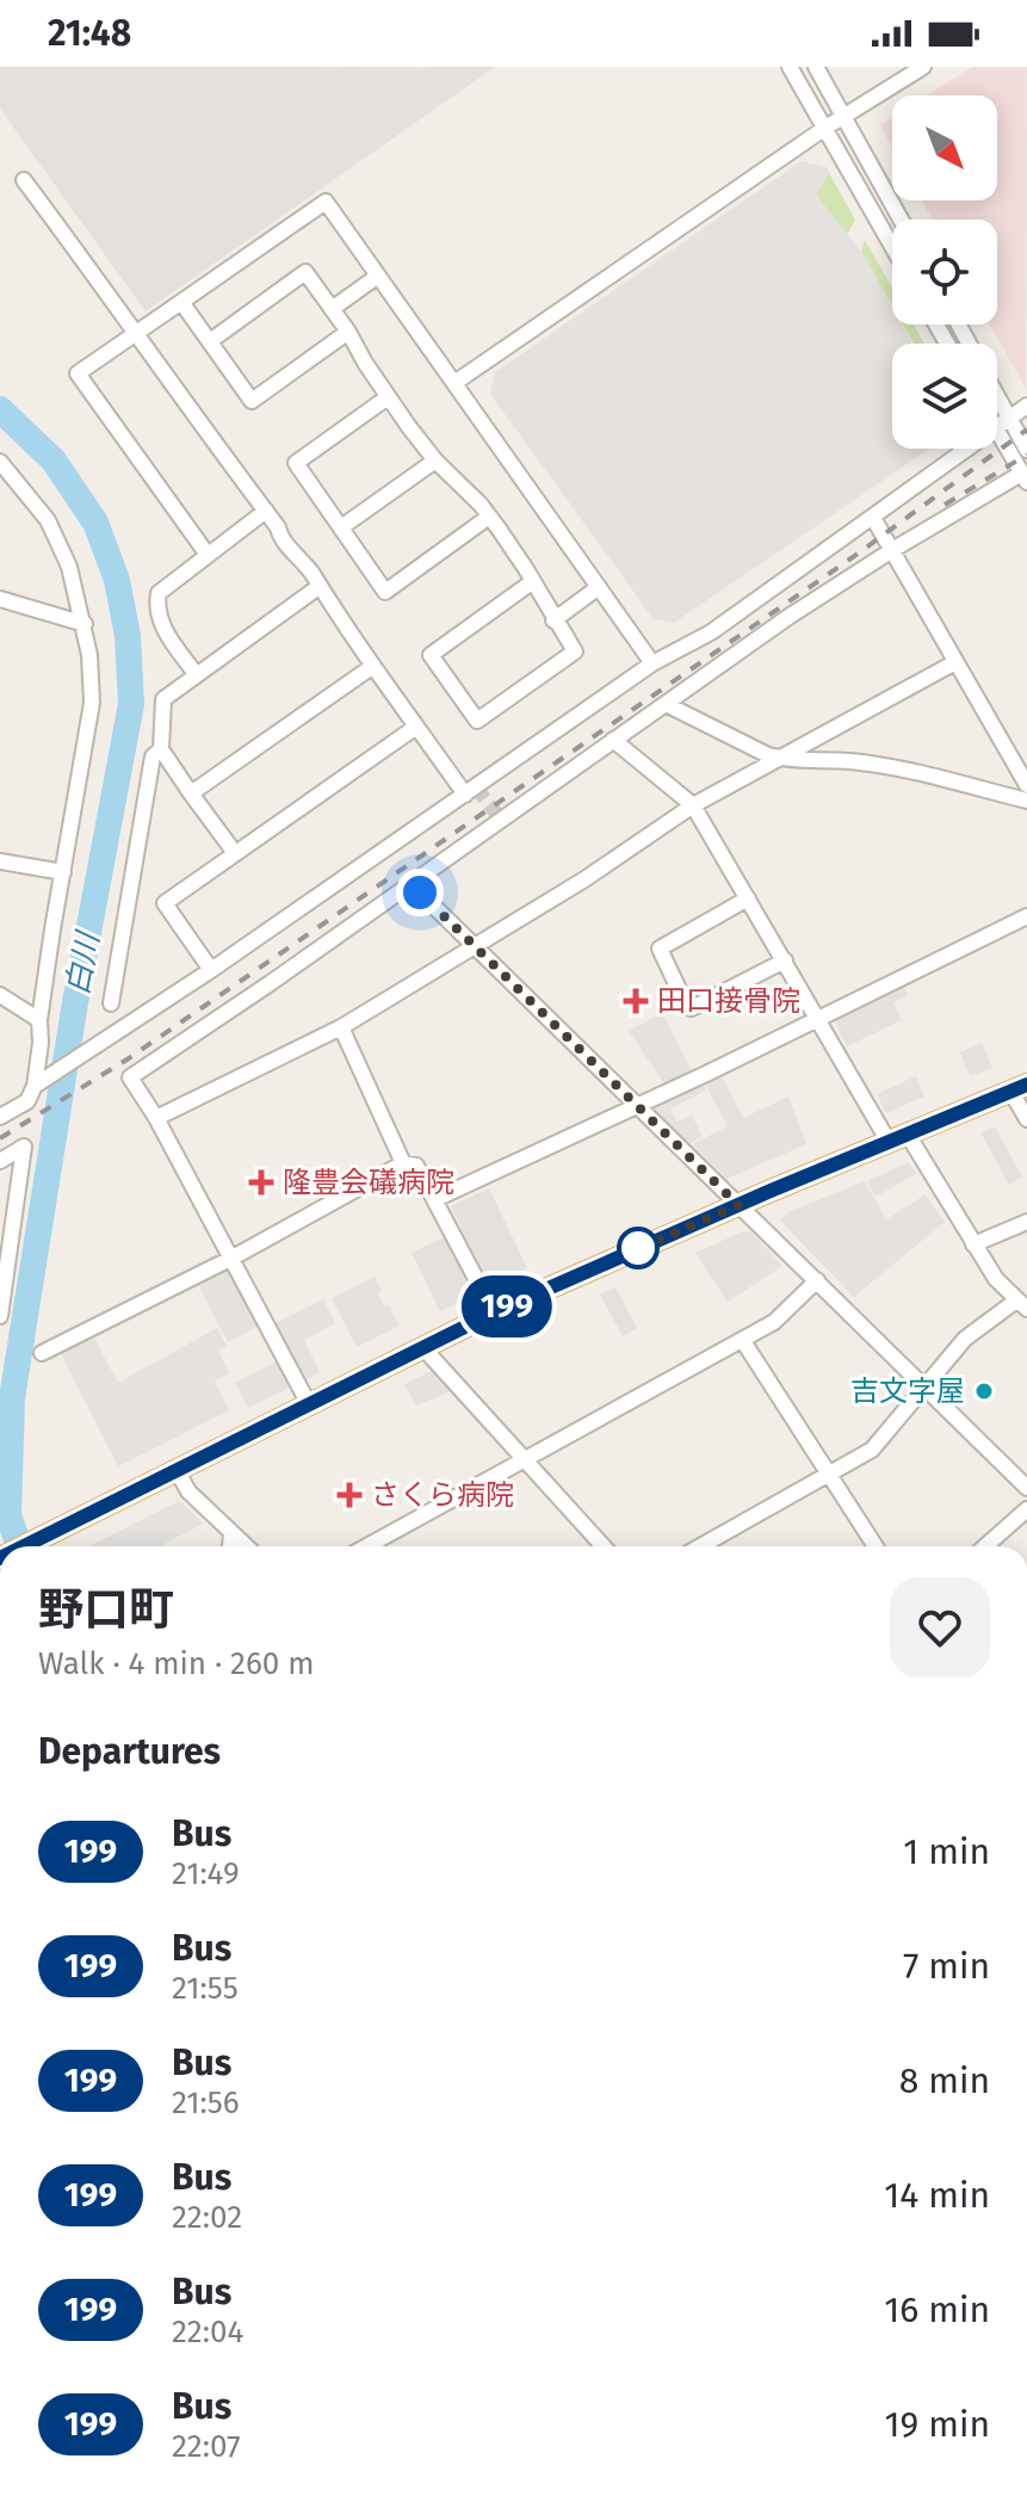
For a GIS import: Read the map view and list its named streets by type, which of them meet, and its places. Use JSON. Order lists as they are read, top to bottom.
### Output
{
  "water": ["白川"],
  "places": {
    "health": ["田口接骨院", "隆豊会礒病院", "さくら病院"],
    "other": ["吉文字屋"]
  },
  "lines": ["bus line 199"],
  "north": "bottom right",
  "page": {
    "status": "21:48",
    "on_map": "199",
    "heading": [
      ["野口町", "Walk · 4 min · 260 m"],
      "Departures"
    ],
    "list": [
      {
        "mark": "199",
        "name": "Bus",
        "note": "21:49",
        "value": "1 min"
      },
      {
        "mark": "199",
        "name": "Bus",
        "note": "21:55",
        "value": "7 min"
      },
      {
        "mark": "199",
        "name": "Bus",
        "note": "21:56",
        "value": "8 min"
      },
      {
        "mark": "199",
        "name": "Bus",
        "note": "22:02",
        "value": "14 min"
      },
      {
        "mark": "199",
        "name": "Bus",
        "note": "22:04",
        "value": "16 min"
      },
      {
        "mark": "199",
        "name": "Bus",
        "note": "22:07",
        "value": "19 min"
      }
    ]
  }
}
